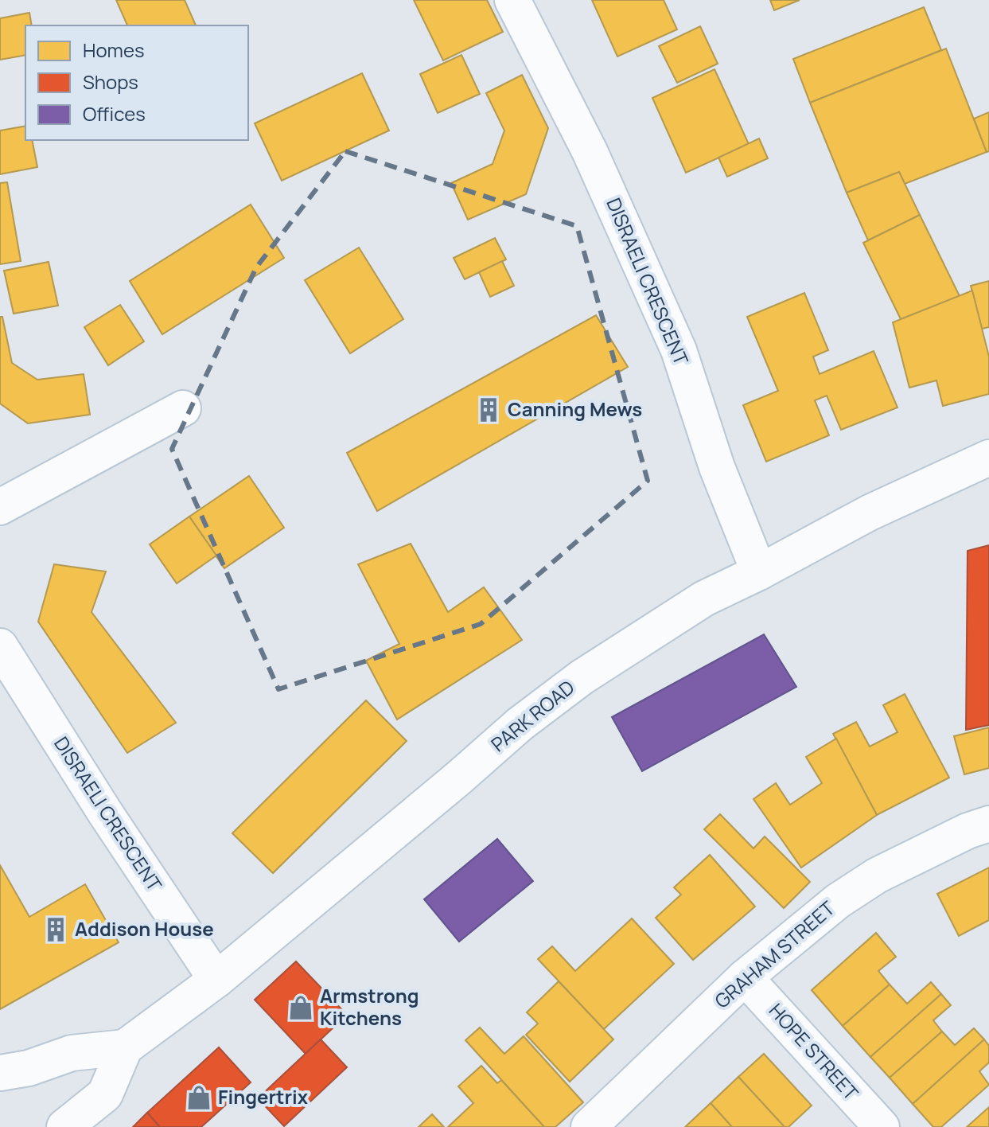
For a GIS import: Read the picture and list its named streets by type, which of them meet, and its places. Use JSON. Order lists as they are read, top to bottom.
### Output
{
  "streets": {
    "street": [
      "DISRAELI CRESCENT",
      "PARK ROAD",
      "GRAHAM STREET",
      "HOPE STREET"
    ]
  },
  "crossings": [
    ["DISRAELI CRESCENT", "PARK ROAD"],
    ["GRAHAM STREET", "HOPE STREET"]
  ],
  "places": {
    "building": ["Canning Mews", "Addison House"],
    "shop": ["Armstrong Kitchens", "Fingertrix"]
  },
  "legend": ["Homes", "Shops", "Offices"]
}
